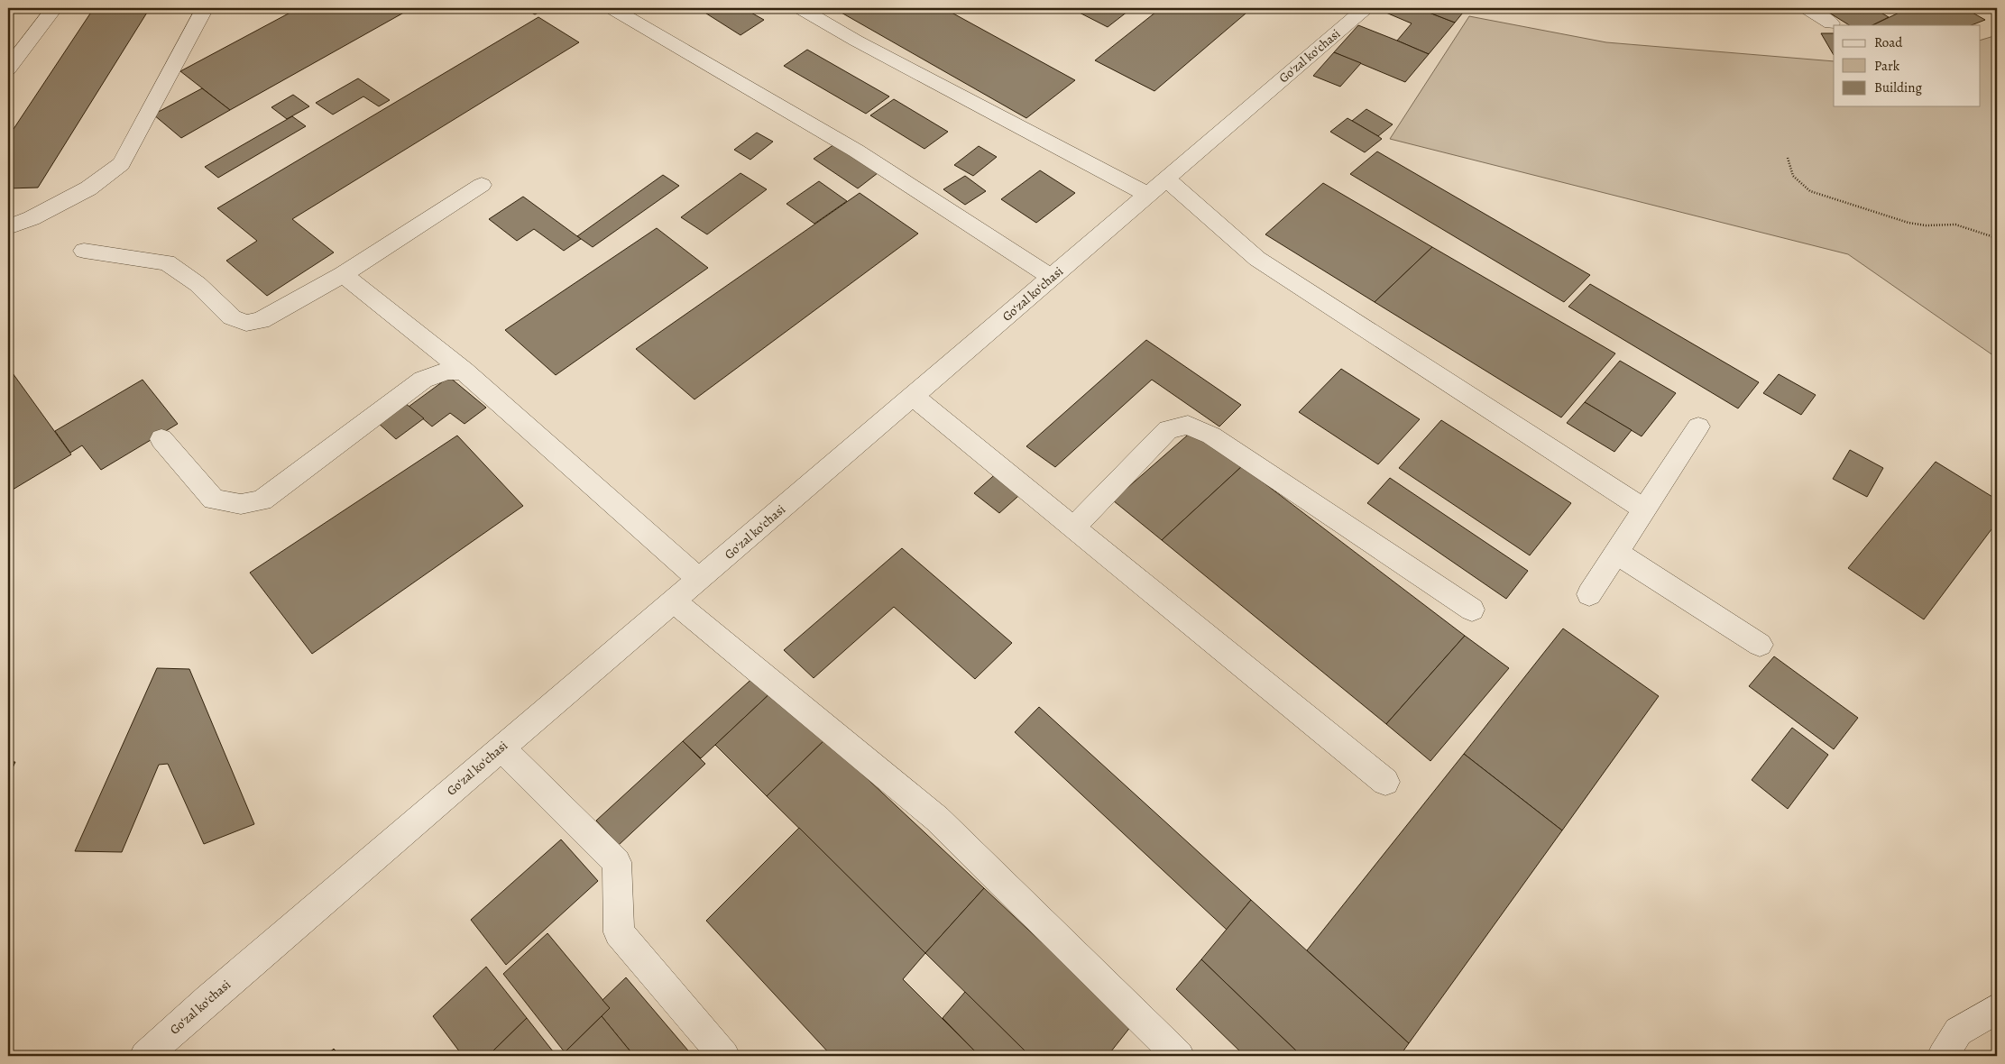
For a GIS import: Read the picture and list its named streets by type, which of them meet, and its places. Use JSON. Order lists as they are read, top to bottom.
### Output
{
  "streets": {
    "street": ["Goʻzal koʻchasi"]
  },
  "legend": ["Road", "Park", "Building"]
}
